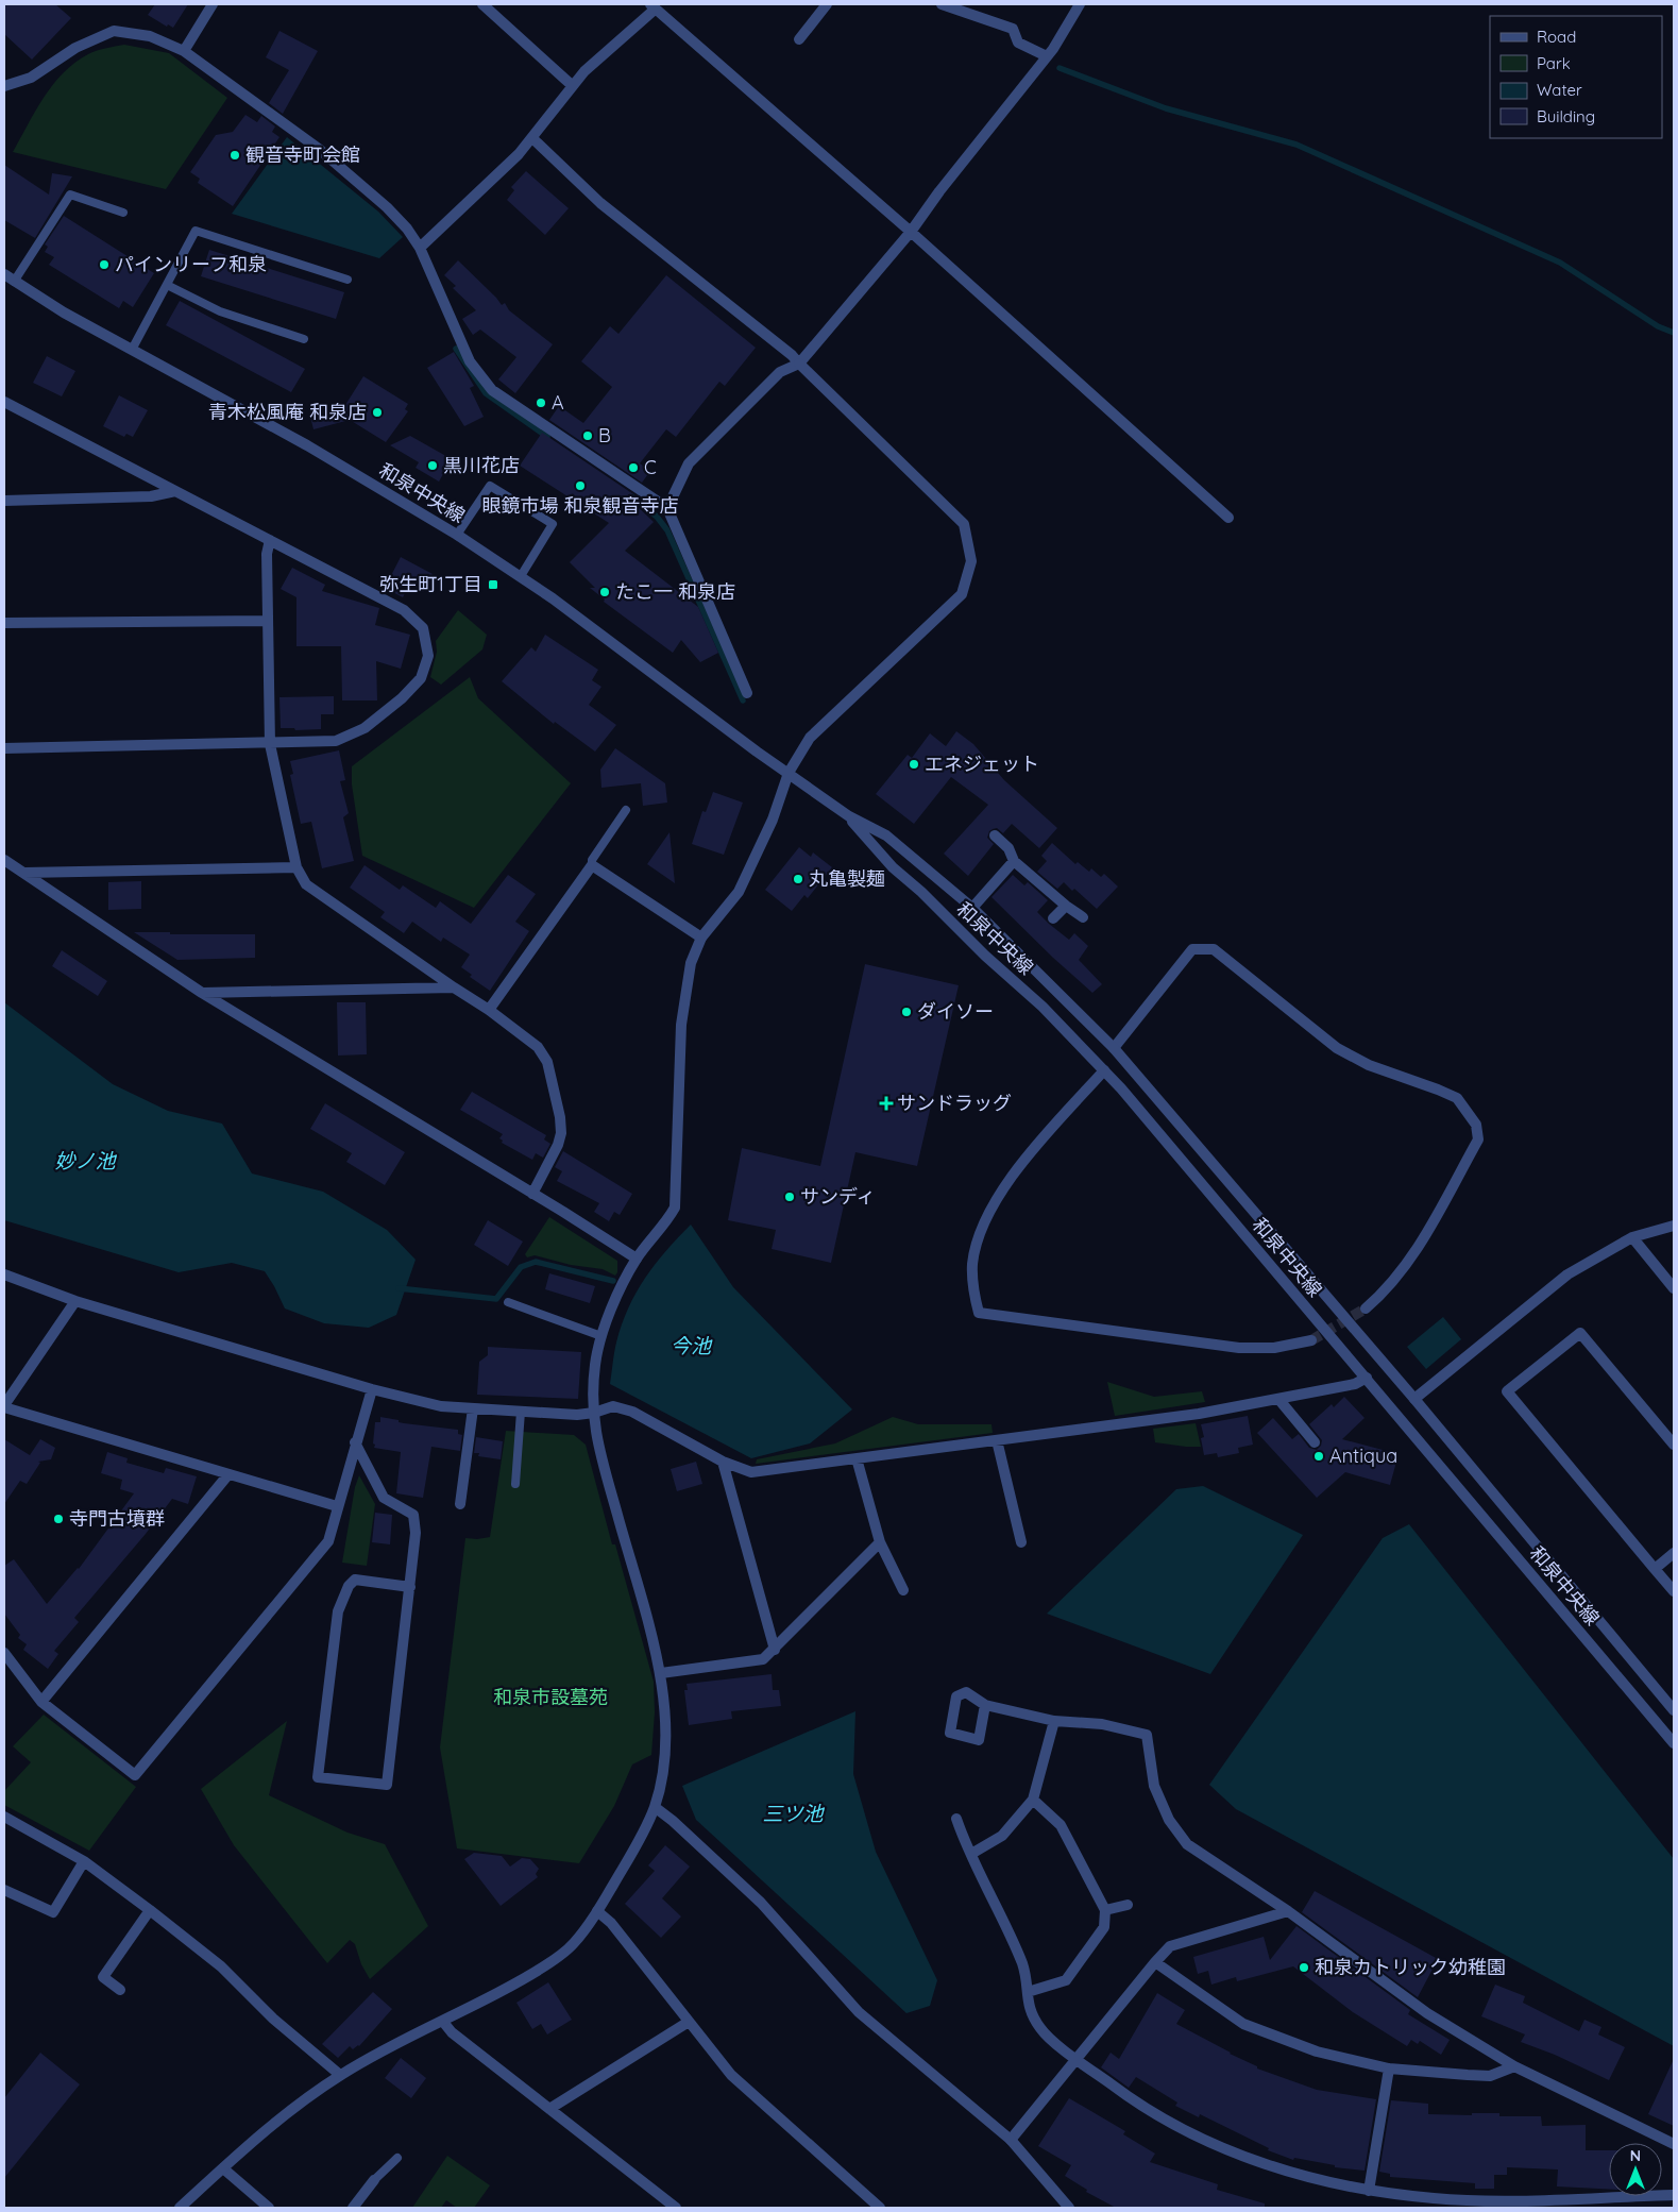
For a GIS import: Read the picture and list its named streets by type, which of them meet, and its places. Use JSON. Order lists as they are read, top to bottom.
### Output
{
  "streets": {
    "street": ["和泉中央線"]
  },
  "water": ["妙ノ池", "今池", "三ツ池"],
  "parks": ["和泉市設墓苑"],
  "places": {
    "other": [
      "観音寺町会館",
      "パインリーフ和泉",
      "A",
      "青木松風庵 和泉店",
      "B",
      "黒川花店",
      "C",
      "眼鏡市場 和泉観音寺店",
      "たこ一 和泉店",
      "エネジェット",
      "丸亀製麺",
      "ダイソー",
      "サンディ",
      "Antiqua",
      "寺門古墳群",
      "和泉カトリック幼稚園"
    ],
    "transit": ["弥生町1丁目"],
    "health": ["サンドラッグ"]
  },
  "legend": [
    "Road",
    "Park",
    "Water",
    "Building"
  ],
  "north": "top"
}
